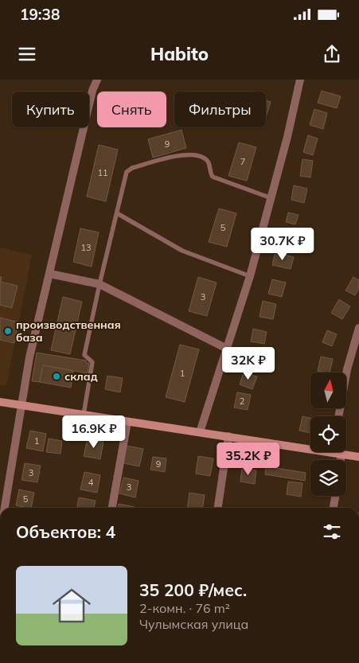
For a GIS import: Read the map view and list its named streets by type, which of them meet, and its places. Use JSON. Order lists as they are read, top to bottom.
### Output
{
  "places": ["производственная база", "склад"],
  "house_numbers": [
    "9",
    "7",
    "11",
    "5",
    "13",
    "3",
    "1",
    "2",
    "1",
    "9",
    "3",
    "4",
    "3",
    "5"
  ],
  "north": "top",
  "page": {
    "status": "19:38",
    "header": "Habito",
    "chip": ["Купить", "Снять", "Фильтры"],
    "price": [
      "30.7K ₽",
      "32K ₽",
      "16.9K ₽",
      "35.2K ₽"
    ],
    "heading": "Объектов: 4",
    "list": [
      {
        "name": "35 200 ₽/мес.",
        "note": "2-комн. · 76 m² · Чулымская улица"
      }
    ]
  }
}
